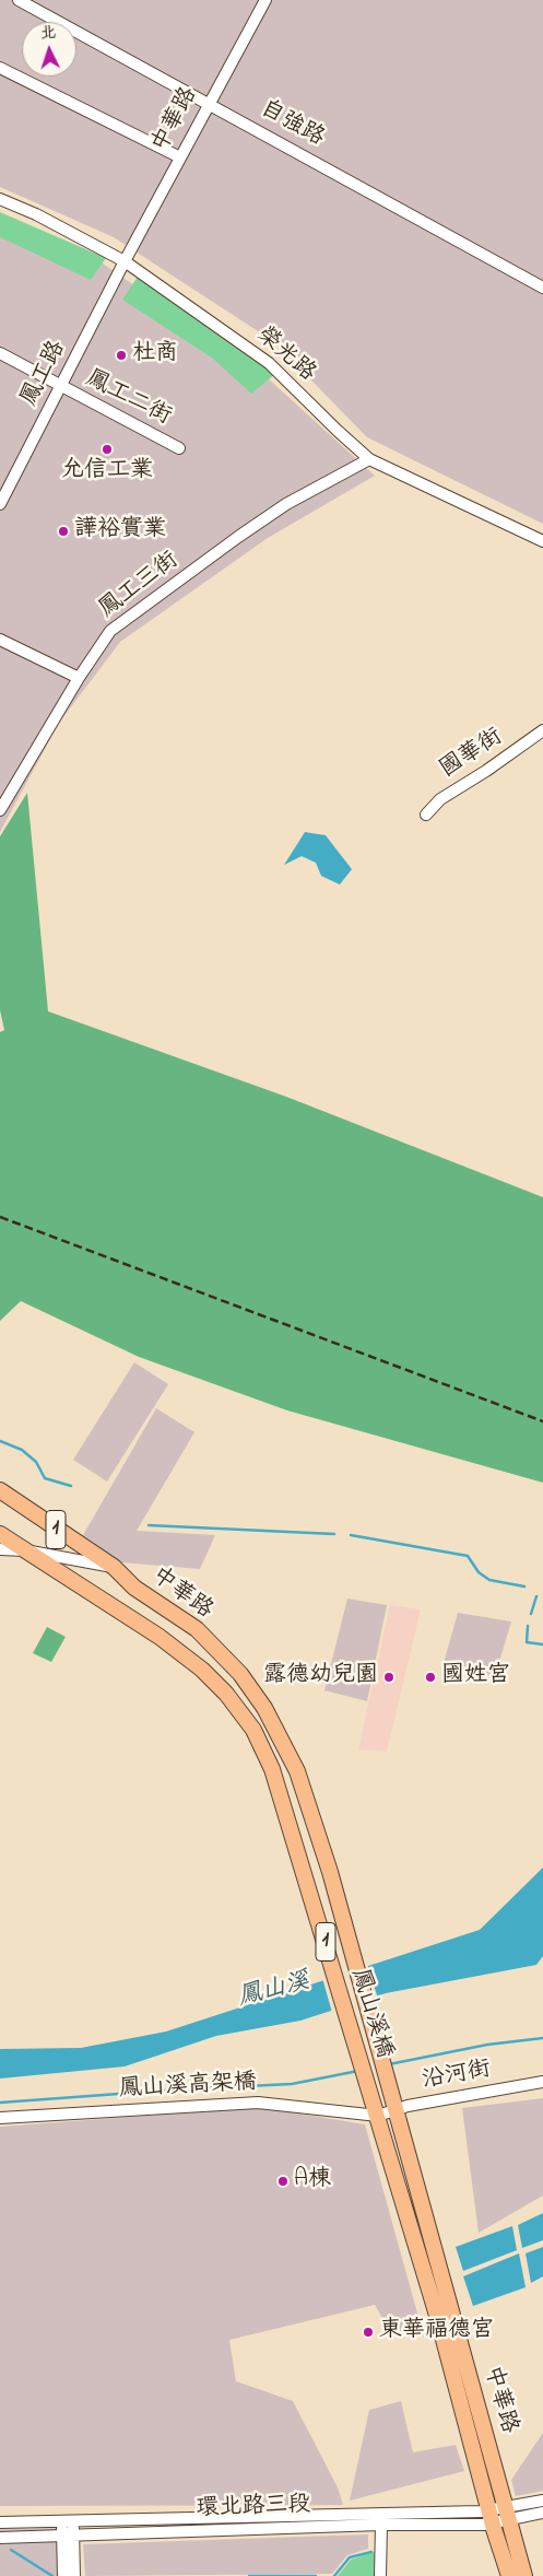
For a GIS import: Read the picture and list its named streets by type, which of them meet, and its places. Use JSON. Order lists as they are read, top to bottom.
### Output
{
  "streets": {
    "main road": ["中華路", "1", "鳳山溪橋"],
    "street": [
      "自強路",
      "榮光路",
      "鳳工路",
      "鳳工二街",
      "鳳工三街",
      "國華街",
      "沿河街",
      "鳳山溪高架橋",
      "環北路三段"
    ]
  },
  "crossings": [
    ["中華路", "自強路"],
    ["中華路", "榮光路"],
    ["中華路", "鳳工路"],
    ["中華路", "鳳山溪橋"],
    ["中華路", "沿河街"],
    ["中華路", "鳳山溪高架橋"],
    ["中華路", "環北路三段"],
    ["榮光路", "鳳工路"],
    ["榮光路", "鳳工三街"],
    ["鳳工路", "鳳工二街"],
    ["鳳山溪橋", "沿河街"],
    ["鳳山溪橋", "鳳山溪高架橋"],
    ["沿河街", "鳳山溪高架橋"]
  ],
  "water": ["鳳山溪"],
  "places": [
    "杜商",
    "允信工業",
    "譁裕實業",
    "露德幼兒園",
    "國姓宫",
    "A棟",
    "東華福德宮"
  ],
  "north": "top"
}
